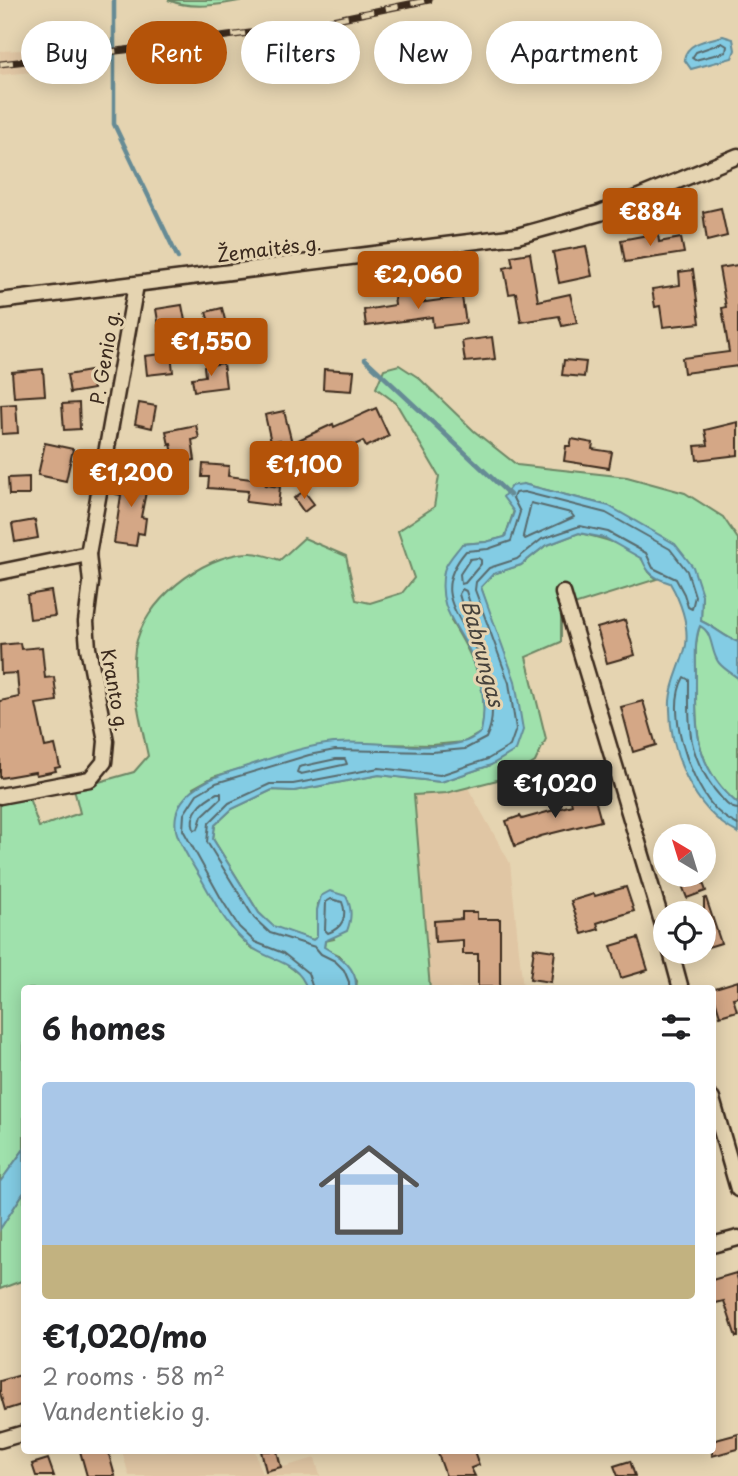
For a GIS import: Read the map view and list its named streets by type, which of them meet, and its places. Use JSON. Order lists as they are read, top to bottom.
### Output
{
  "streets": {
    "street": ["Žemaitės g.", "P. Genio g.", "Kranto g."]
  },
  "crossings": [
    ["Žemaitės g.", "P. Genio g."],
    ["P. Genio g.", "Kranto g."]
  ],
  "water": ["Babrungas"],
  "north": "top left",
  "page": {
    "chip": [
      "Buy",
      "Rent",
      "Filters",
      "New",
      "Apartment"
    ],
    "price": [
      "€884",
      "€2,060",
      "€1,550",
      "€1,100",
      "€1,200",
      "€1,020"
    ],
    "heading": "6 homes",
    "list": [
      {
        "name": "€1,020/mo",
        "note": "2 rooms · 58 m² · Vandentiekio g."
      }
    ]
  }
}
